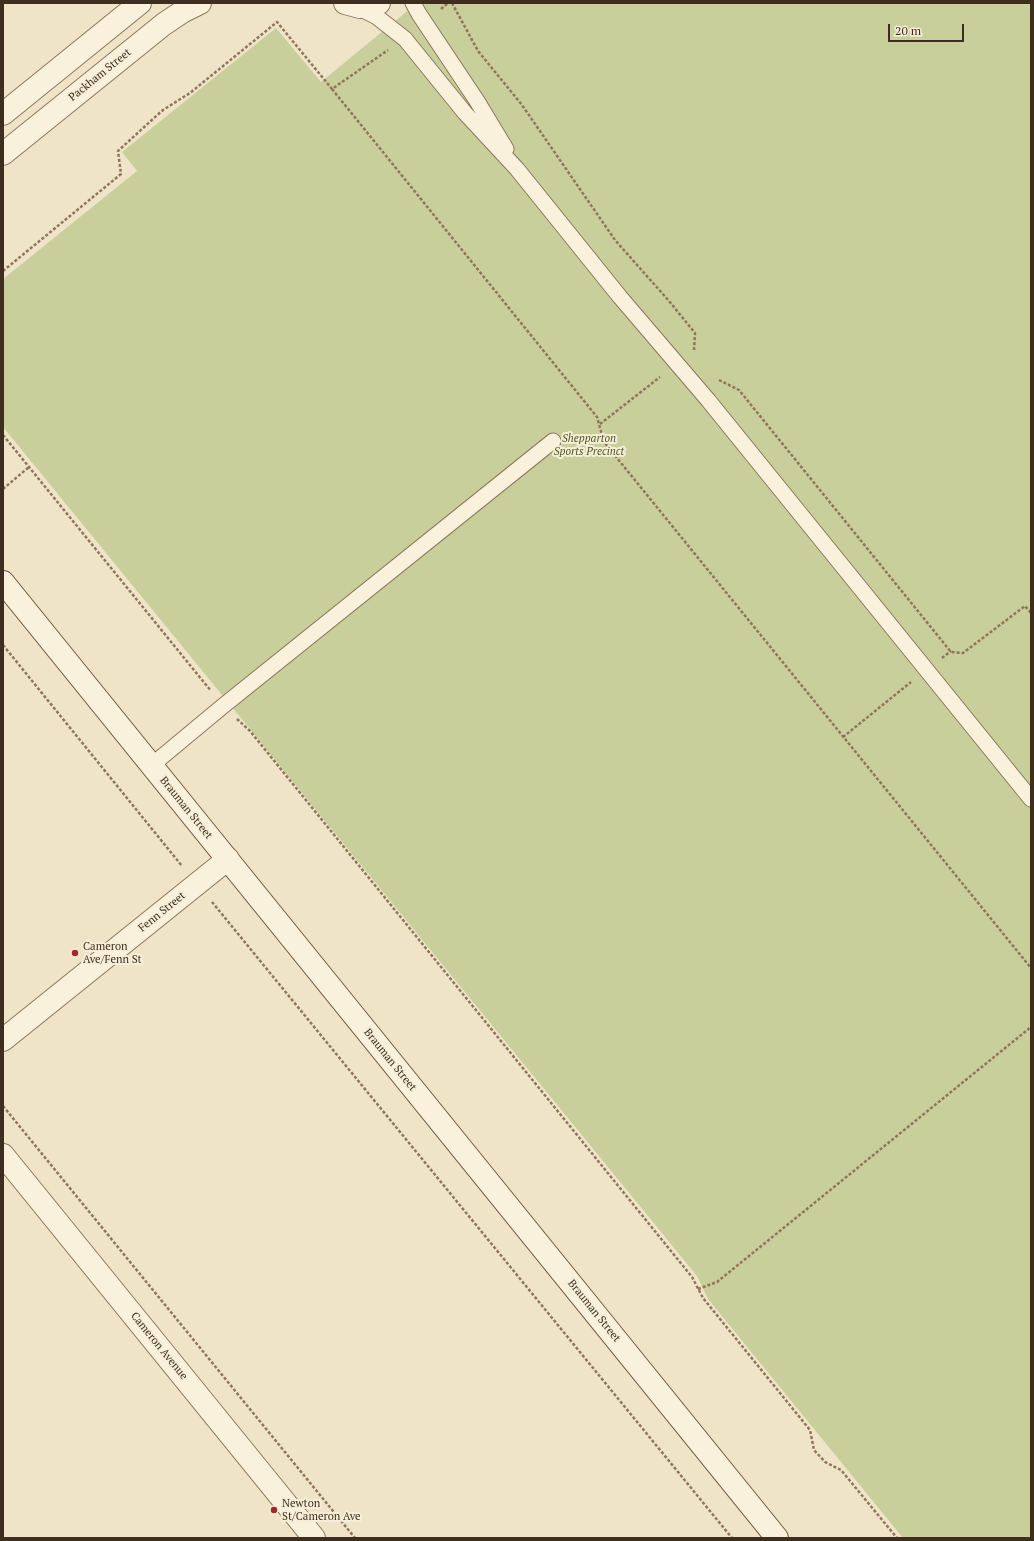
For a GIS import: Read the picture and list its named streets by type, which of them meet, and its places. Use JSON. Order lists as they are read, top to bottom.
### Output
{
  "streets": {
    "street": [
      "Packham Street",
      "Brauman Street",
      "Fenn Street",
      "Cameron Avenue"
    ]
  },
  "crossings": [
    ["Brauman Street", "Fenn Street"]
  ],
  "parks": ["Shepparton Sports Precinct"],
  "places": ["Cameron Ave/Fenn St", "Newton St/Cameron Ave"],
  "scale_bar": "20 m"
}
